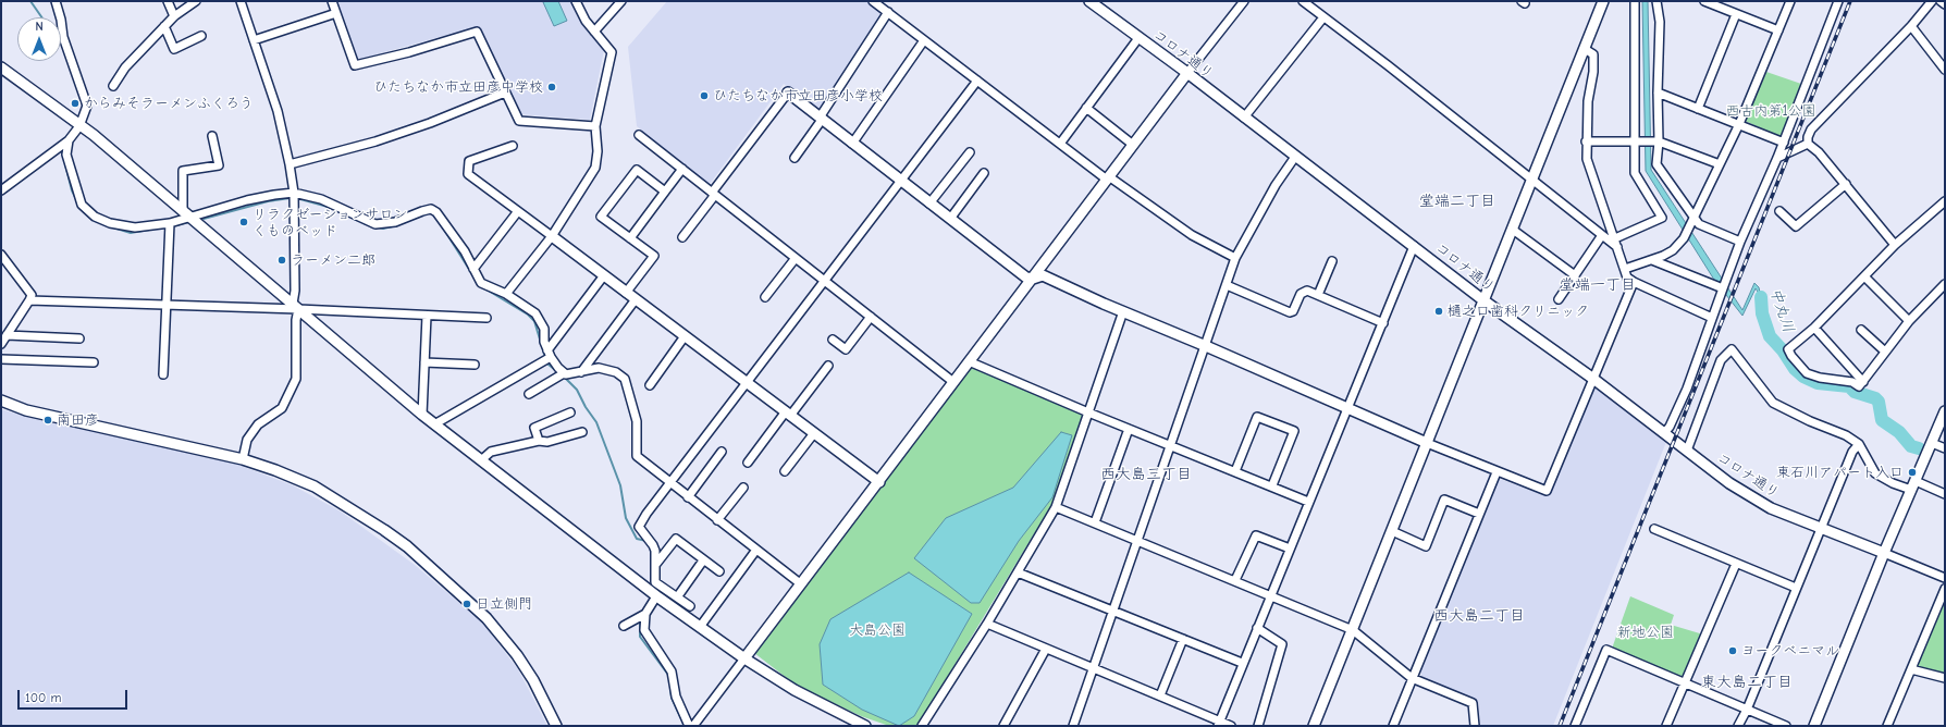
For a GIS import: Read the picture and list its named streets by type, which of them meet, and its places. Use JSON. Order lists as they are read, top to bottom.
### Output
{
  "streets": {
    "street": ["コロナ通り"]
  },
  "districts": [
    "堂端二丁目",
    "堂端一丁目",
    "西大島三丁目",
    "西大島二丁目",
    "東大島二丁目"
  ],
  "water": ["中丸川"],
  "parks": ["西古内第1公園", "大島公園", "新地公園"],
  "places": [
    "ひたちなか市立田彦中学校",
    "ひたちなか市立田彦小学校",
    "からみそラーメンふくろう",
    "リラクゼーションサロン くものベッド",
    "ラーメン二郎",
    "樋之口歯科クリニック",
    "南田彦",
    "東石川アパート入口",
    "日立側門",
    "ヨークベニマル"
  ],
  "scale_bar": "100 m",
  "north": "top"
}
